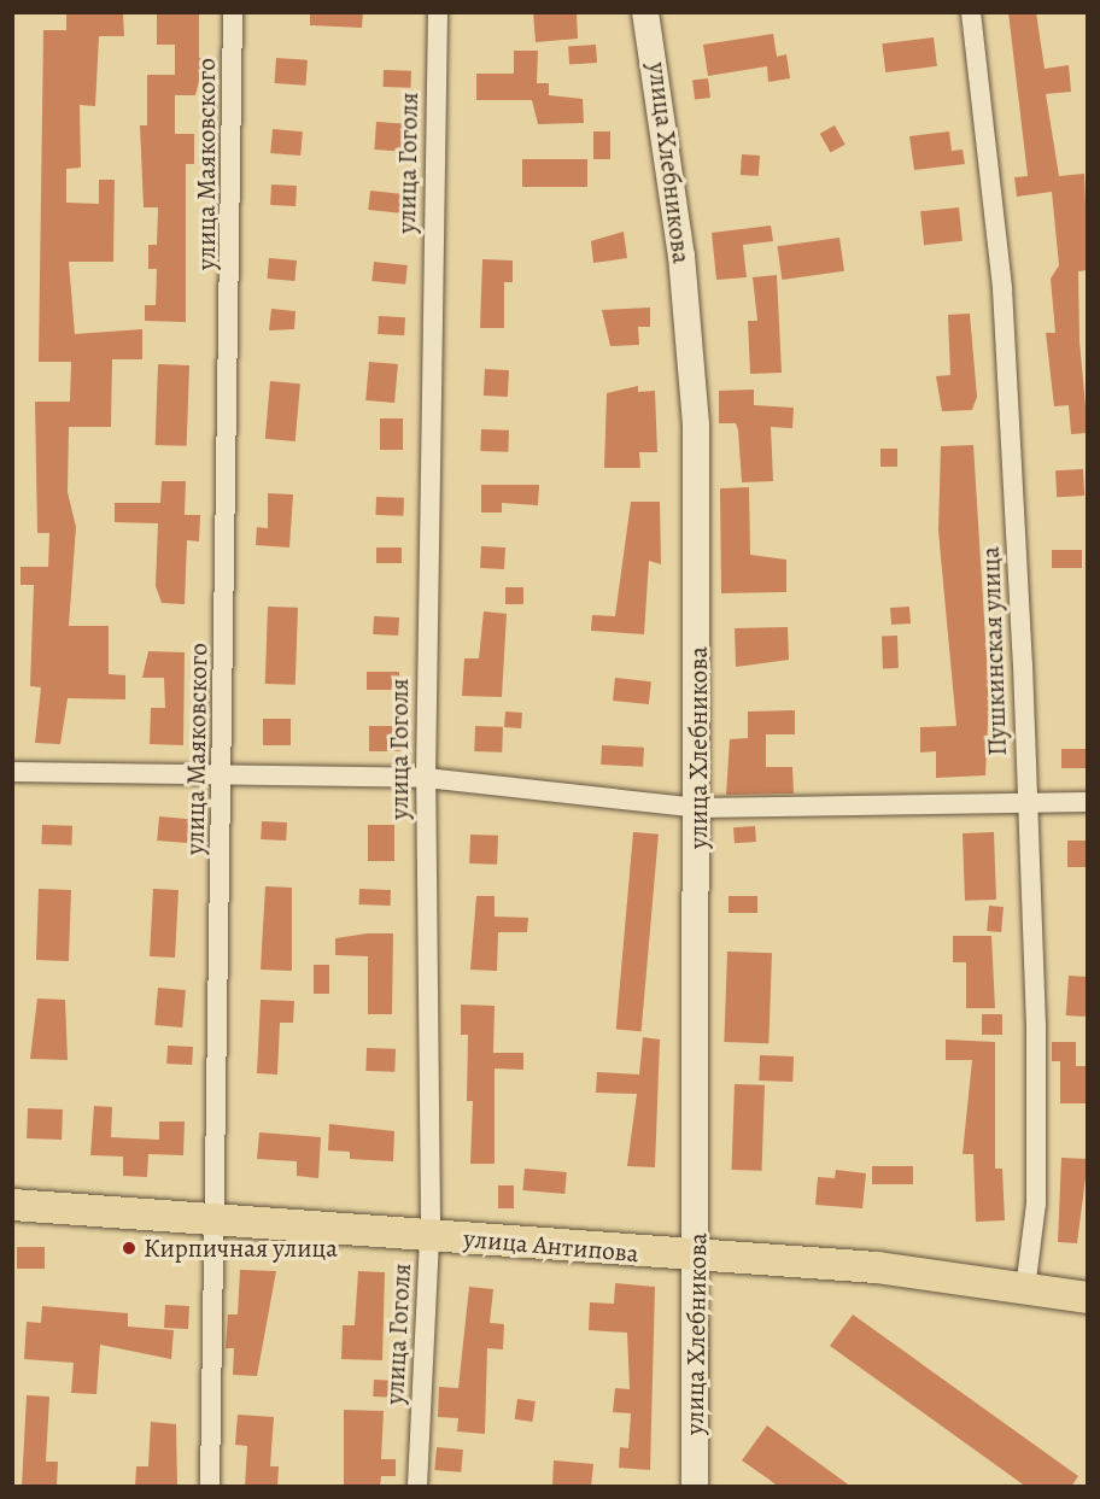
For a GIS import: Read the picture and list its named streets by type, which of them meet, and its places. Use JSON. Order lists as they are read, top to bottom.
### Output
{
  "streets": {
    "main road": ["улица Антипова"],
    "street": [
      "улица Гоголя",
      "улица Хлебникова",
      "улица Маяковского",
      "Пушкинская улица"
    ]
  },
  "crossings": [
    ["улица Гоголя", "улица Антипова"],
    ["улица Хлебникова", "улица Антипова"],
    ["улица Маяковского", "улица Антипова"],
    ["Пушкинская улица", "улица Антипова"]
  ],
  "places": ["Кирпичная улица"]
}
